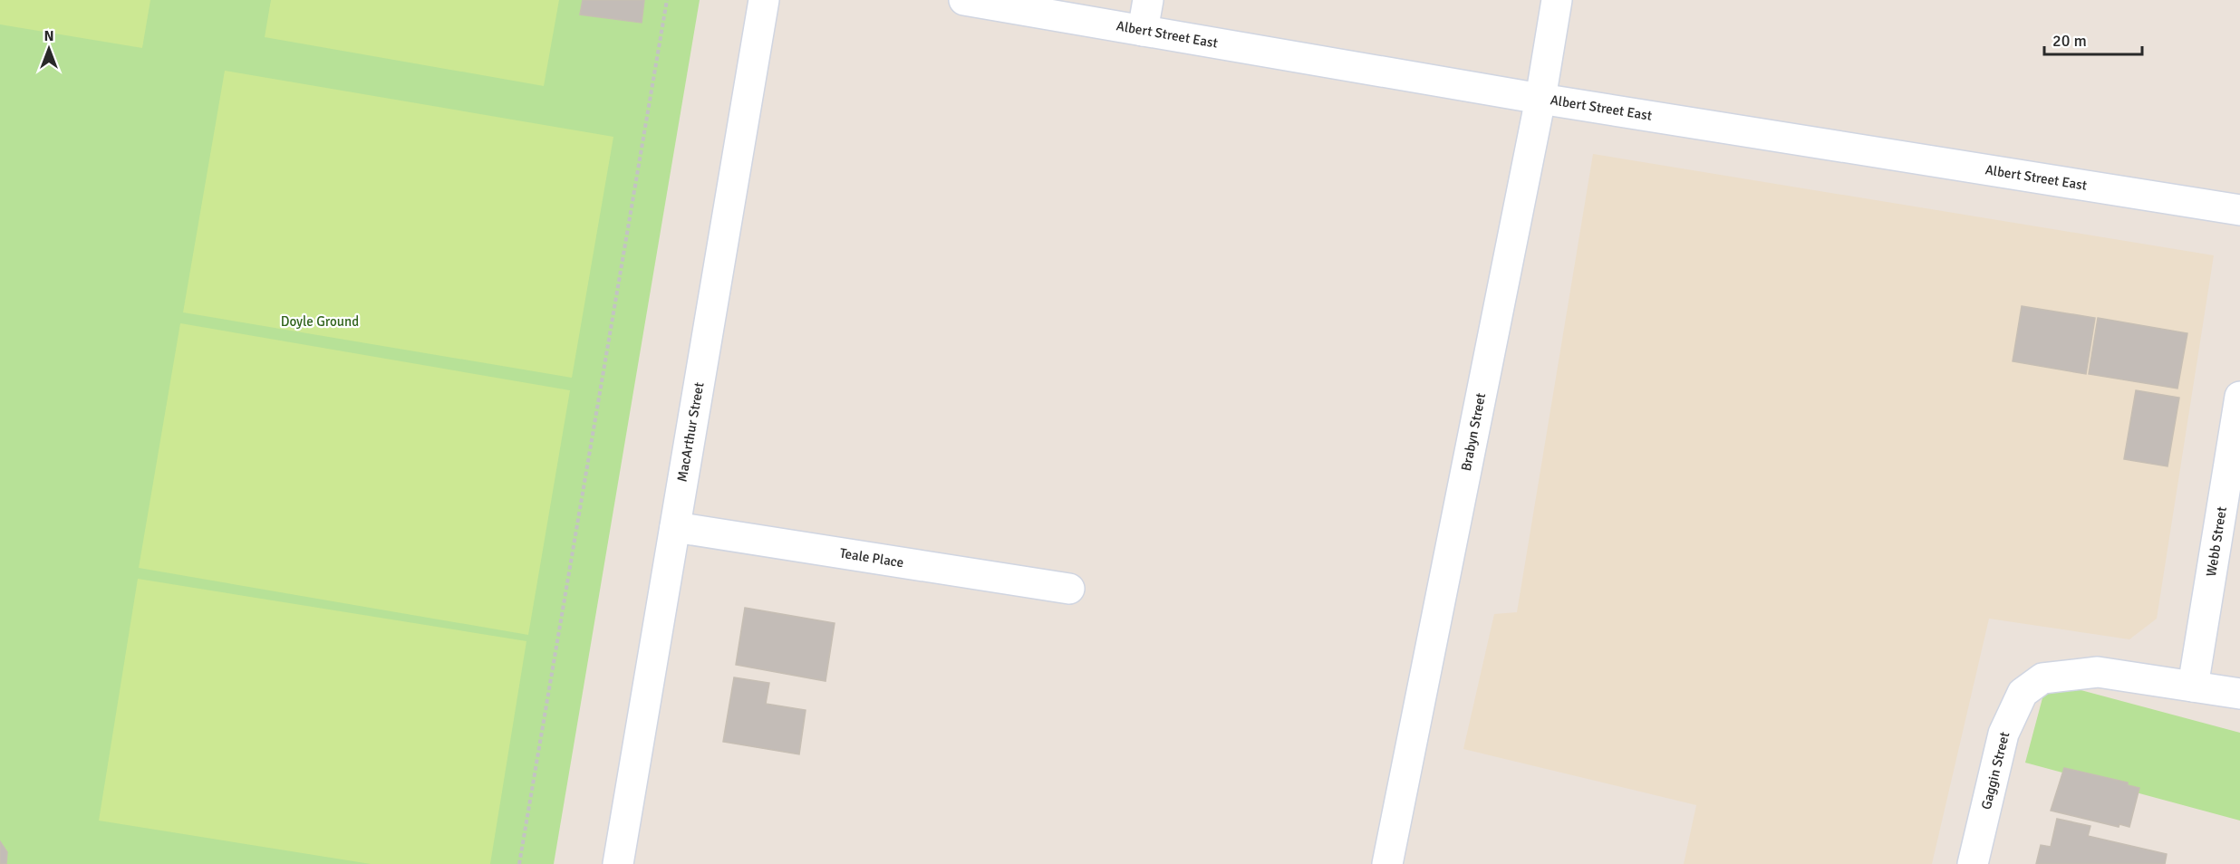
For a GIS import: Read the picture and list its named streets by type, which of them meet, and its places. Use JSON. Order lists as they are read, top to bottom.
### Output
{
  "streets": {
    "street": [
      "Albert Street East",
      "MacArthur Street",
      "Brabyn Street",
      "Webb Street",
      "Teale Place",
      "Gaggin Street"
    ]
  },
  "crossings": [
    ["Albert Street East", "Brabyn Street"],
    ["MacArthur Street", "Teale Place"],
    ["Webb Street", "Gaggin Street"]
  ],
  "parks": ["Doyle Ground"],
  "scale_bar": "20 m",
  "north": "top"
}
